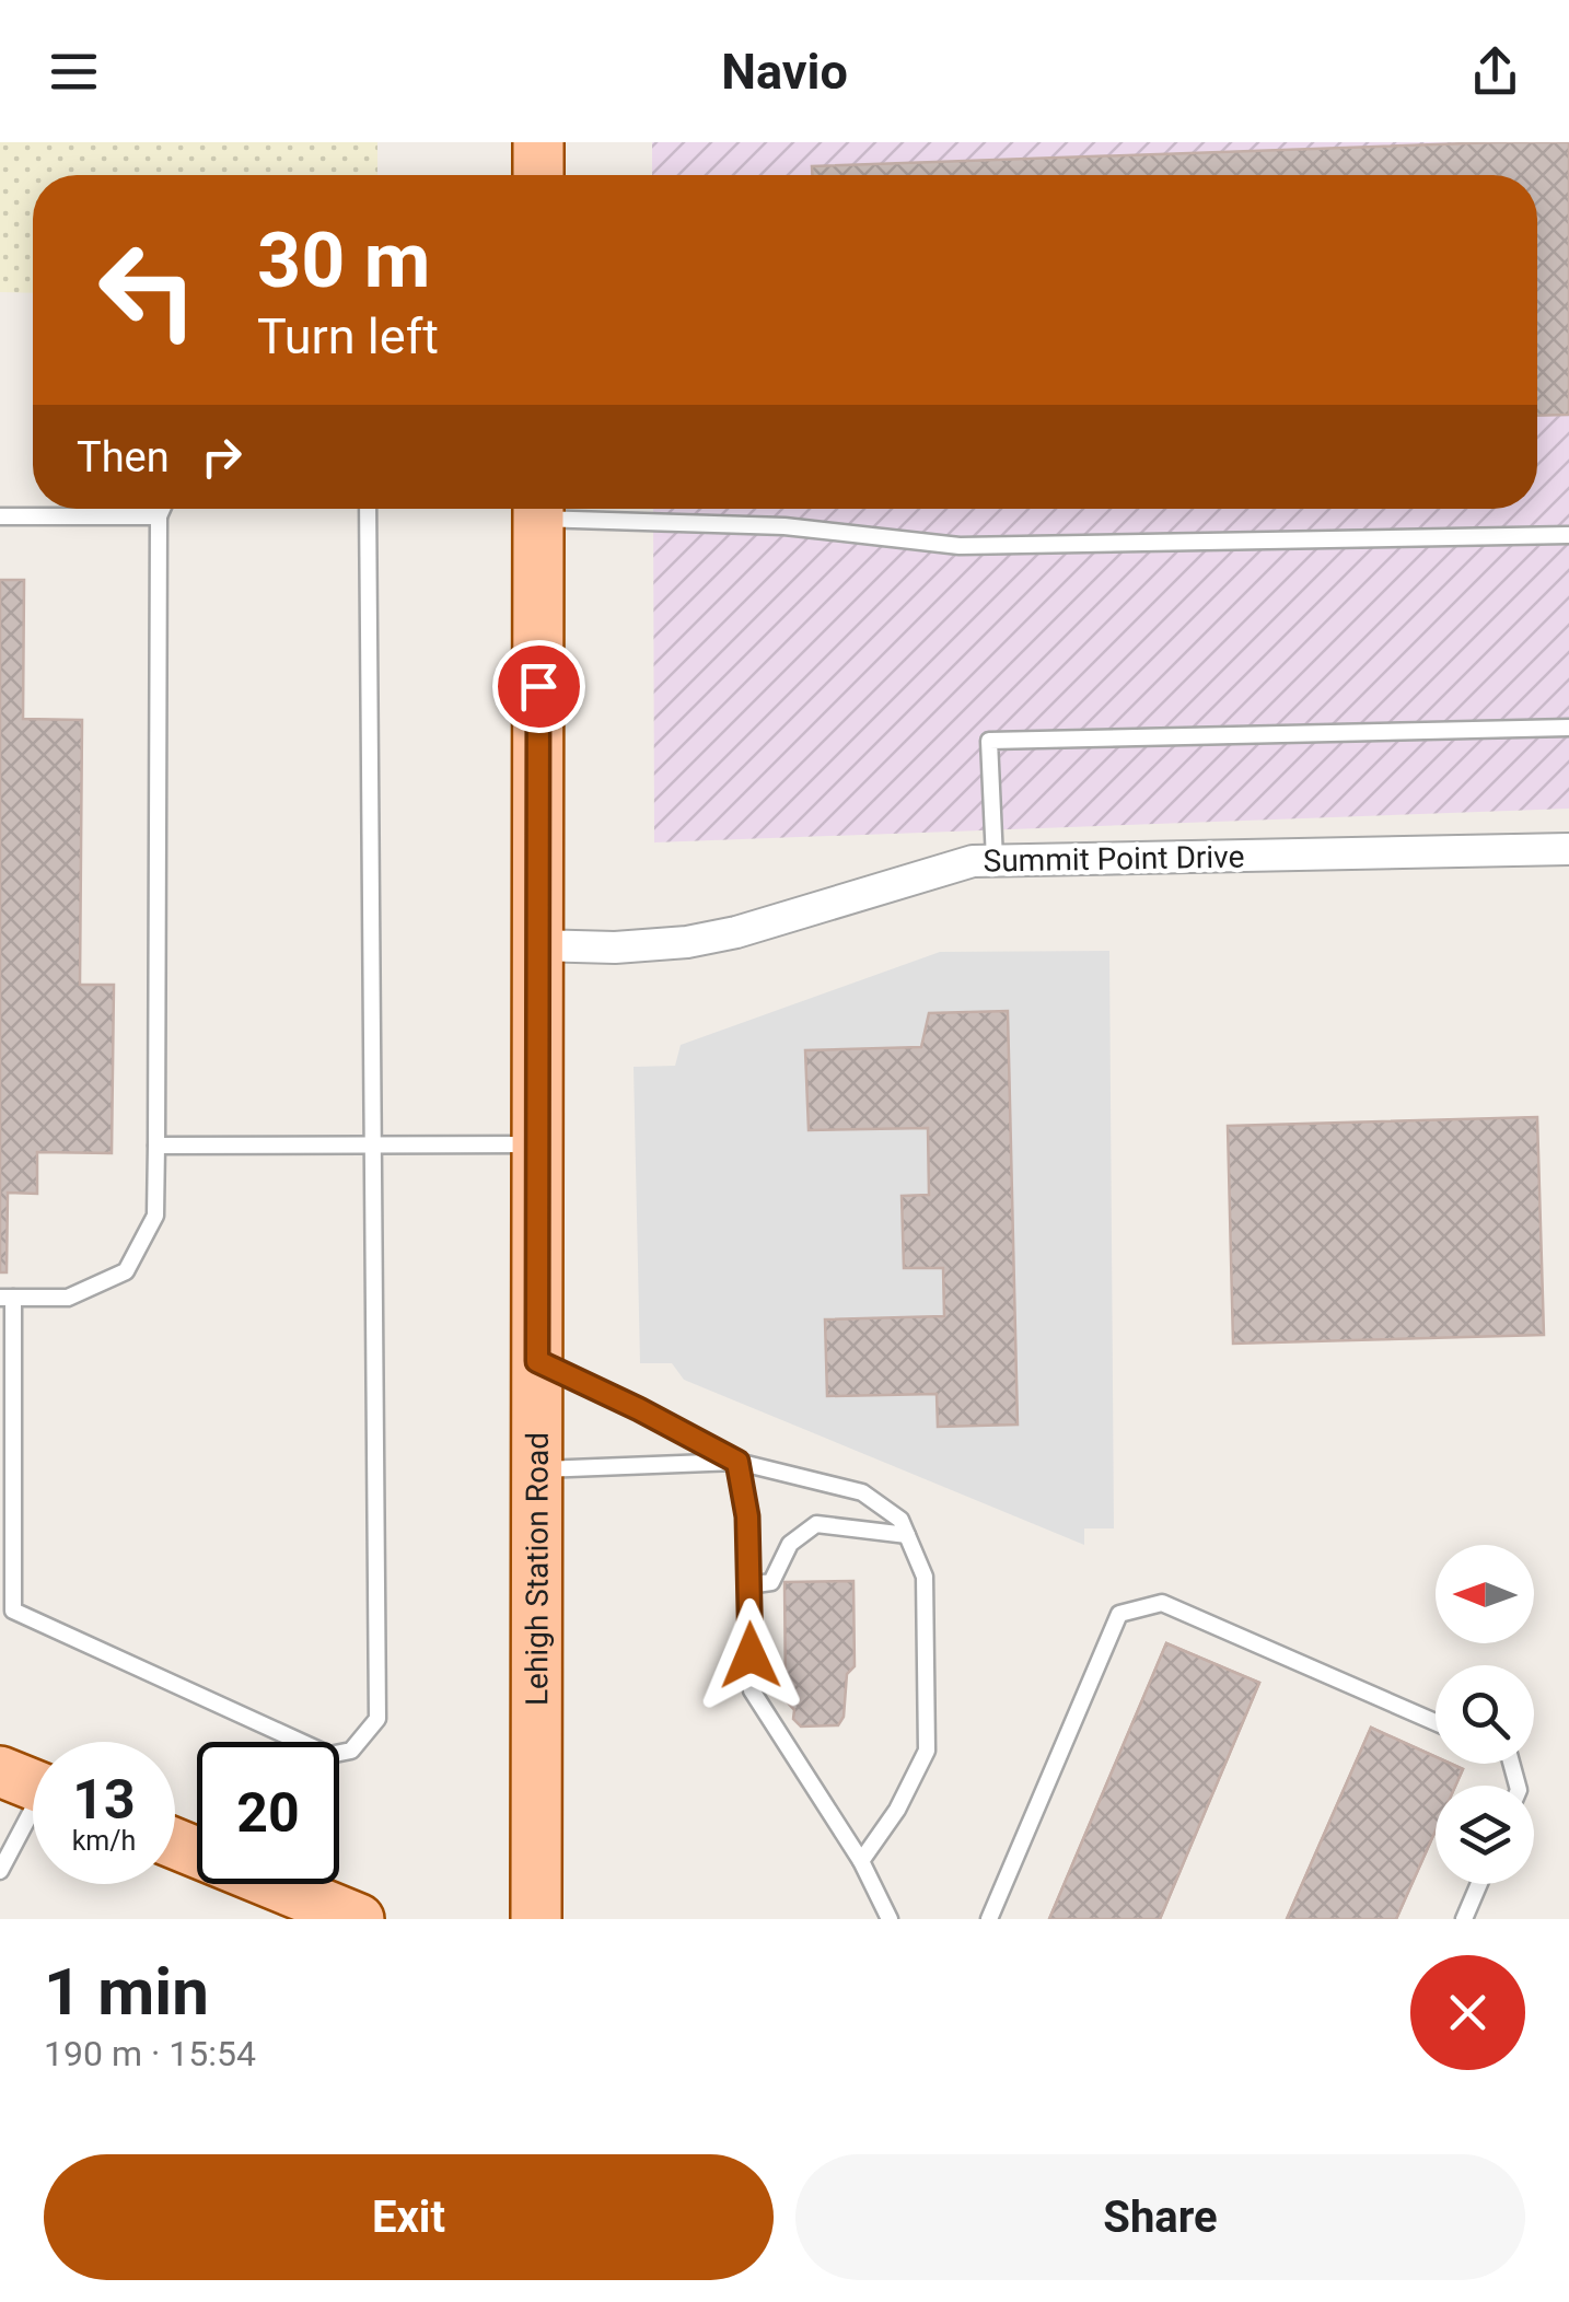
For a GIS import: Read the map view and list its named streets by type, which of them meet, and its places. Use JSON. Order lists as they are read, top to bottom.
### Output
{
  "streets": {
    "main road": ["Lehigh Station Road"],
    "street": ["Summit Point Drive"]
  },
  "crossings": [
    ["Summit Point Drive", "Lehigh Station Road"]
  ],
  "north": "left",
  "page": {
    "header": "Navio",
    "turn": ["30 m", "Turn left"],
    "then": "Then",
    "speed": "13 km/h",
    "limit": "20",
    "heading": ["1 min", "190 m · 15:54"],
    "buttons": ["Exit", "Share"]
  }
}
